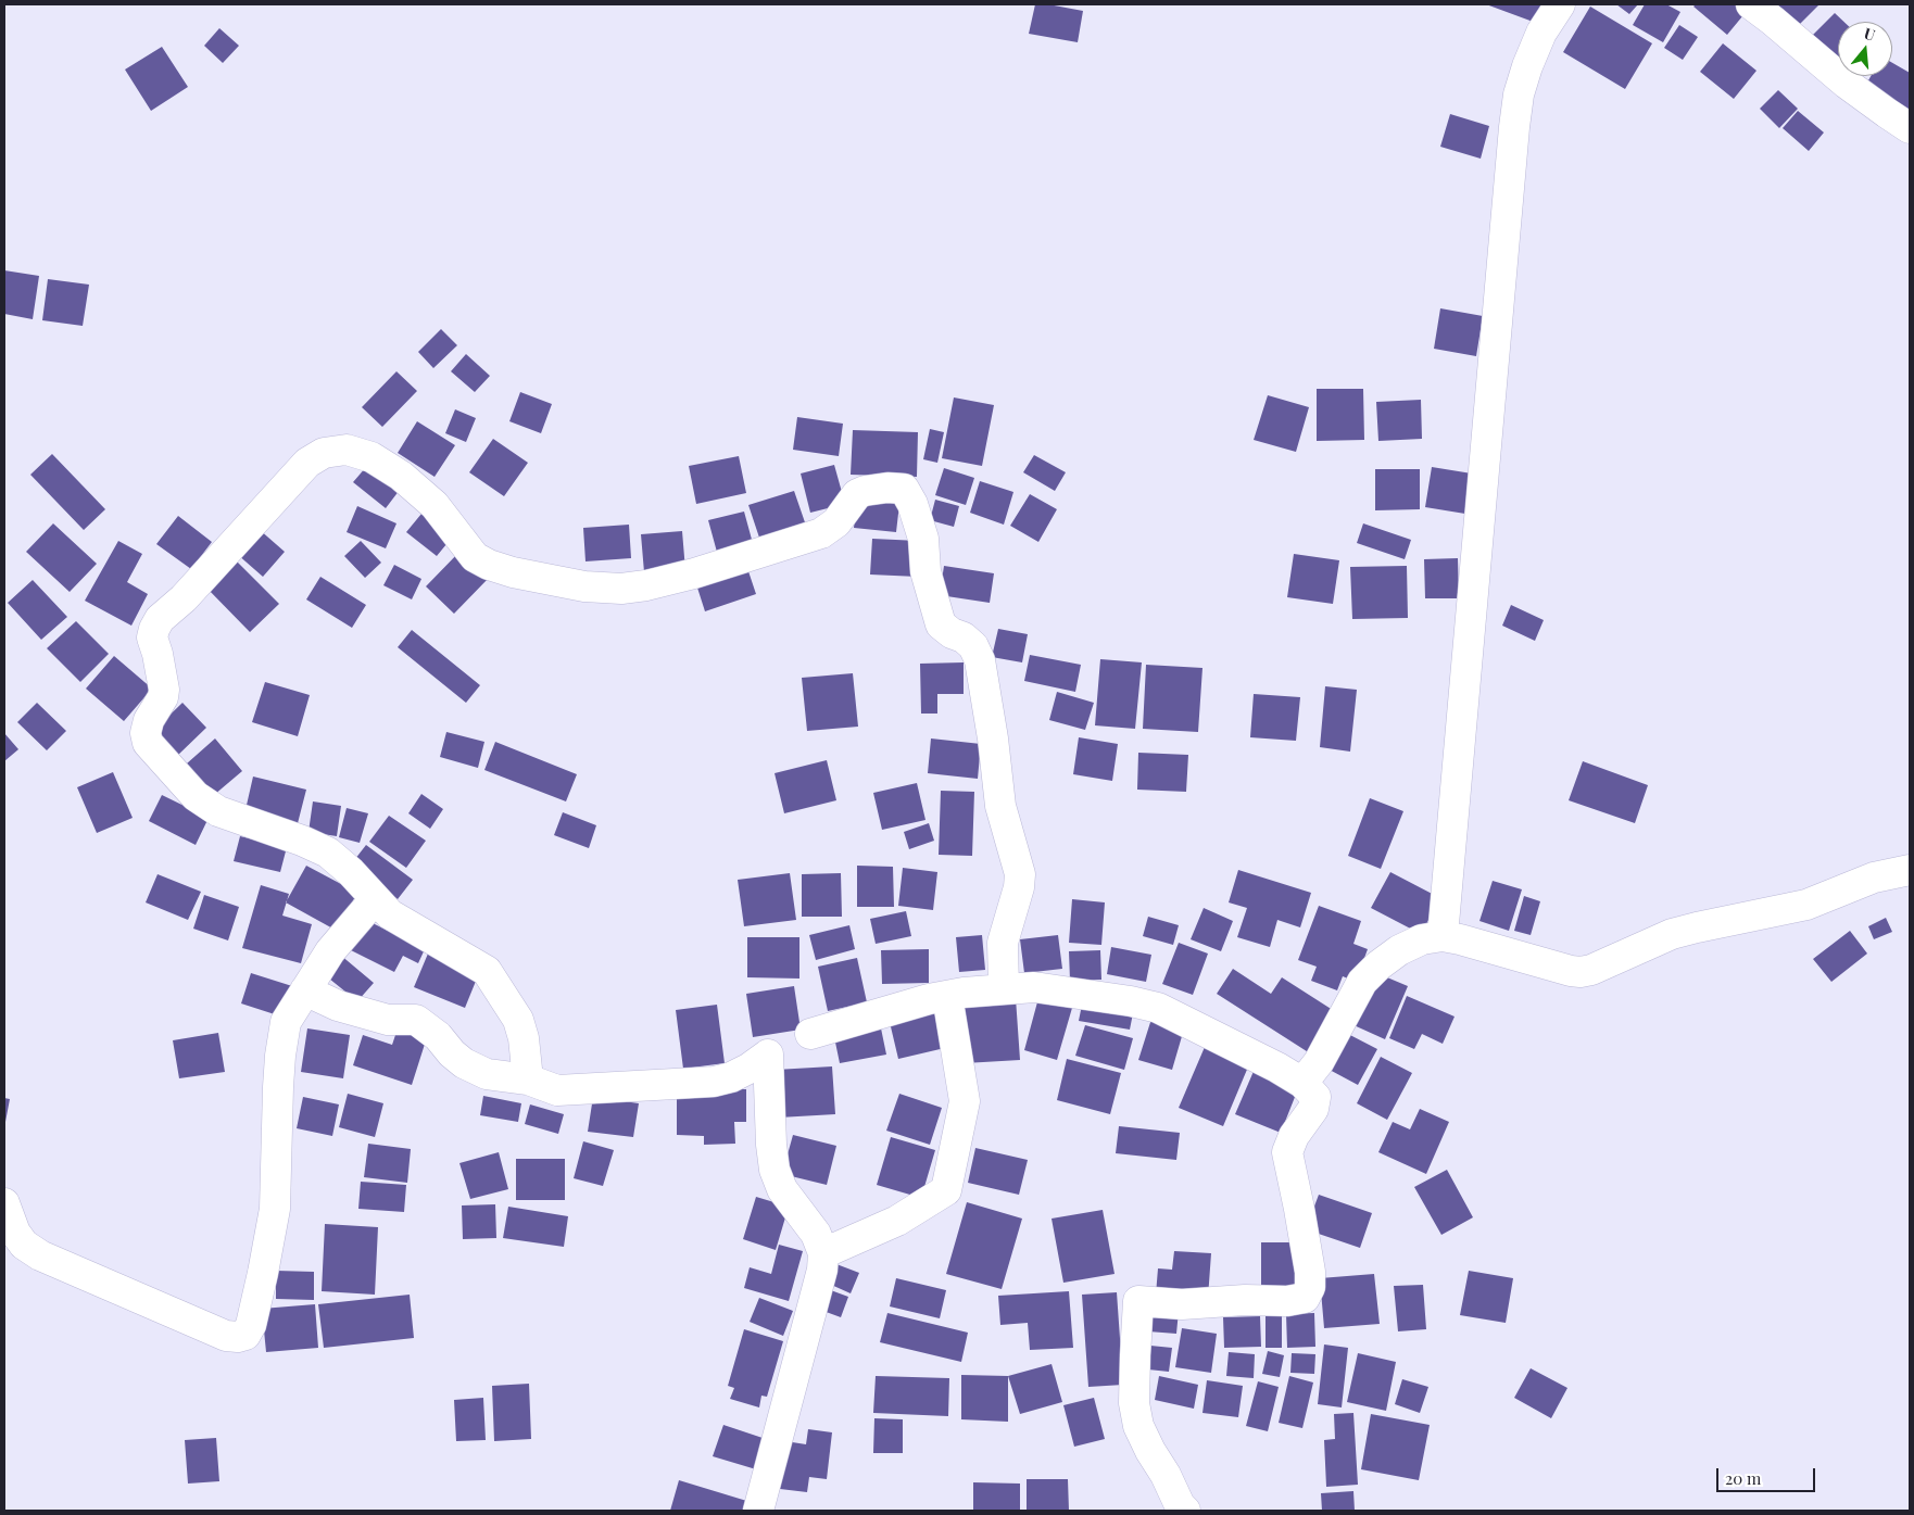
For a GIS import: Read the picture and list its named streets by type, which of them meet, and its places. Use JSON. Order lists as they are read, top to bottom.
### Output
{
  "scale_bar": "20 m",
  "north": "top"
}
